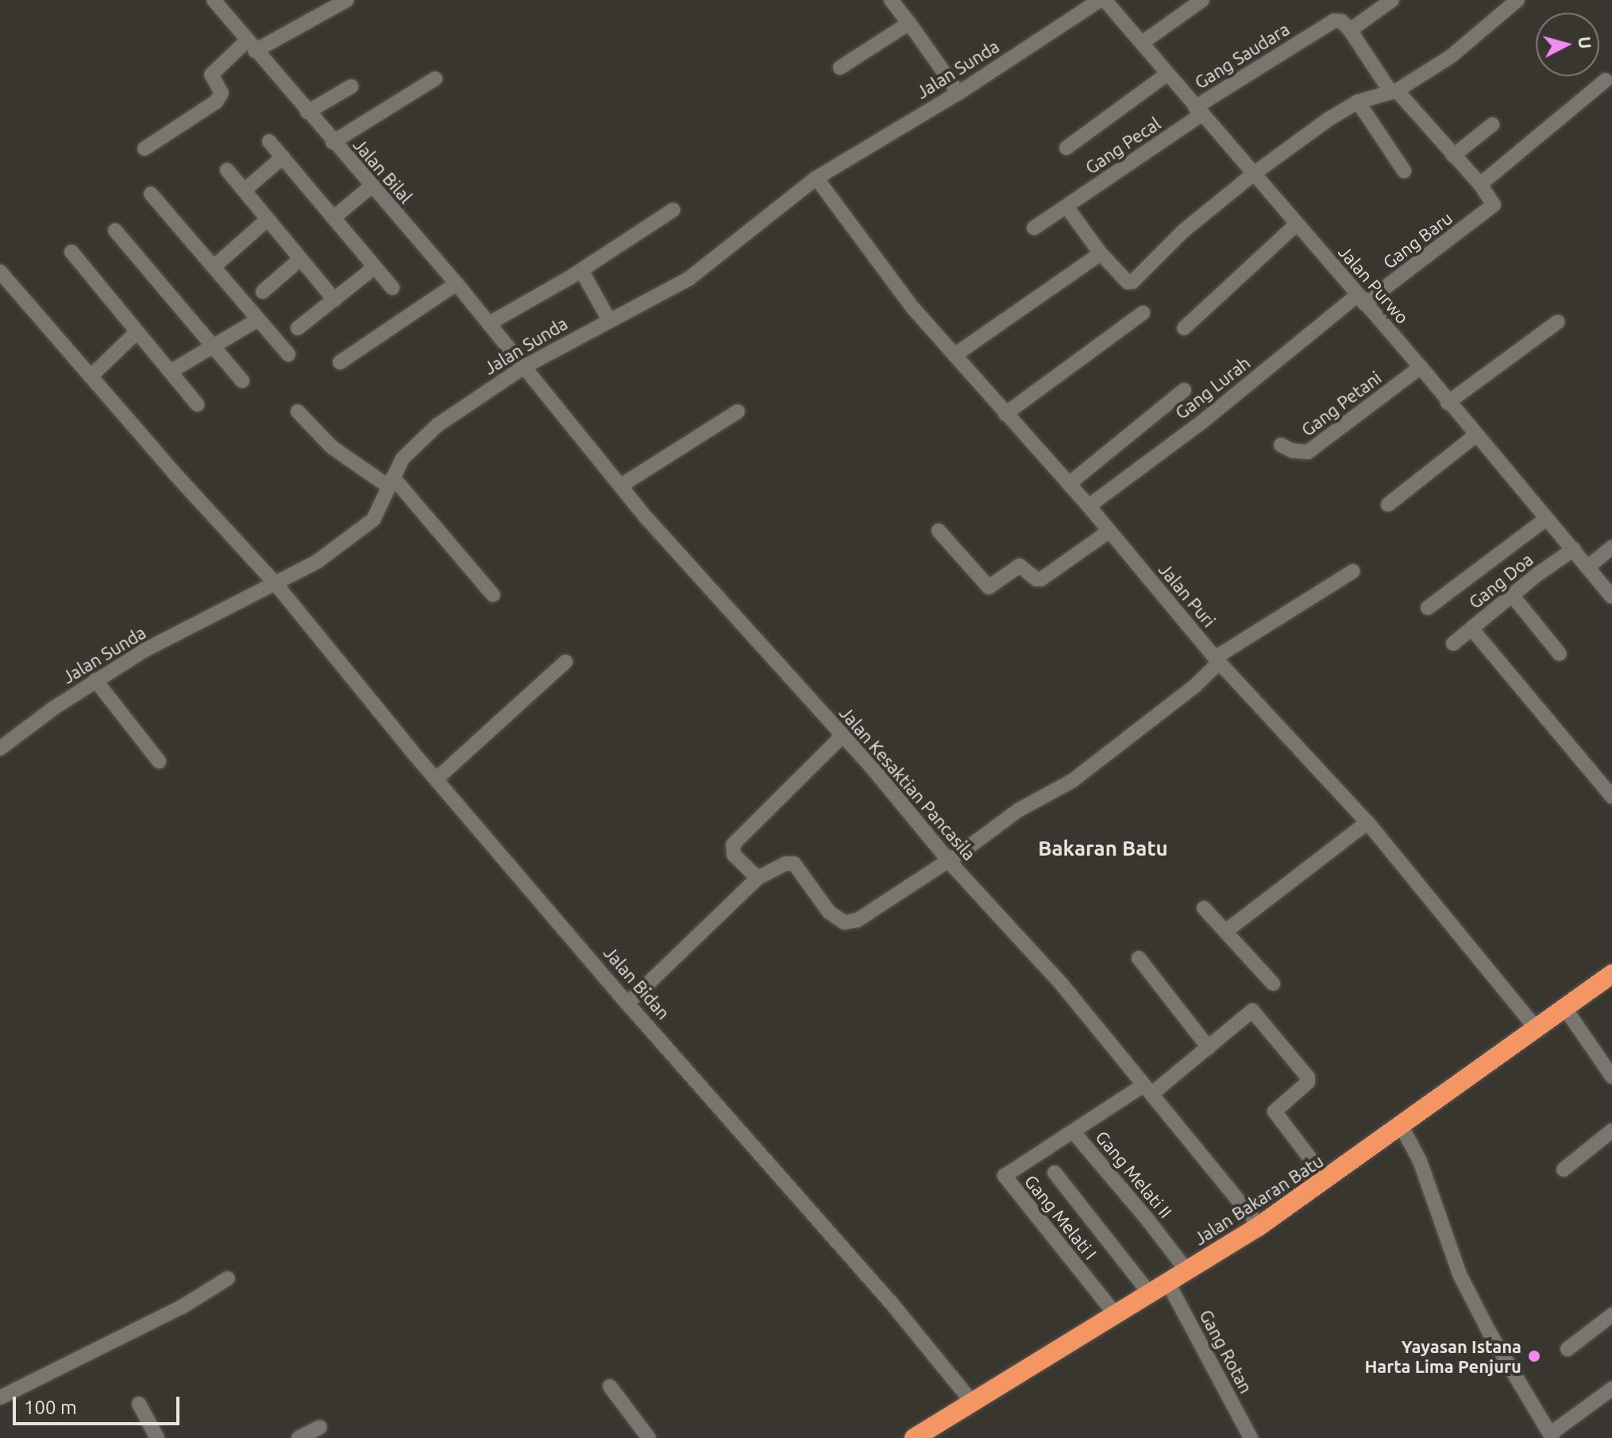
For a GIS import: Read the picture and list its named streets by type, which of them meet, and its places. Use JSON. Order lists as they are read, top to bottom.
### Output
{
  "streets": {
    "highway": ["Jalan Bakaran Batu"],
    "street": [
      "Gang Saudara",
      "Jalan Sunda",
      "Gang Pecal",
      "Jalan Bilal",
      "Gang Baru",
      "Jalan Purwo",
      "Gang Lurah",
      "Gang Petani",
      "Gang Doa",
      "Jalan Puri",
      "Jalan Kesaktian Pancasila",
      "Jalan Bidan",
      "Gang Melati II",
      "Gang Melati I",
      "Gang Rotan"
    ]
  },
  "crossings": [
    ["Gang Saudara", "Gang Pecal"],
    ["Gang Saudara", "Jalan Purwo"],
    ["Jalan Sunda", "Jalan Bilal"],
    ["Jalan Sunda", "Jalan Purwo"],
    ["Jalan Sunda", "Jalan Puri"],
    ["Jalan Sunda", "Jalan Kesaktian Pancasila"],
    ["Jalan Sunda", "Jalan Bidan"],
    ["Gang Pecal", "Jalan Purwo"],
    ["Jalan Bilal", "Jalan Kesaktian Pancasila"],
    ["Gang Baru", "Jalan Purwo"],
    ["Gang Baru", "Gang Lurah"],
    ["Jalan Purwo", "Gang Lurah"],
    ["Jalan Purwo", "Gang Petani"],
    ["Jalan Purwo", "Gang Doa"],
    ["Gang Lurah", "Jalan Puri"],
    ["Jalan Puri", "Jalan Bakaran Batu"],
    ["Jalan Kesaktian Pancasila", "Jalan Bakaran Batu"],
    ["Jalan Bidan", "Jalan Bakaran Batu"],
    ["Gang Melati II", "Jalan Bakaran Batu"],
    ["Gang Melati II", "Gang Melati I"],
    ["Jalan Bakaran Batu", "Gang Melati I"],
    ["Jalan Bakaran Batu", "Gang Rotan"]
  ],
  "districts": ["Bakaran Batu"],
  "places": ["Yayasan Istana Harta Lima Penjuru"],
  "scale_bar": "100 m",
  "north": "right"
}
